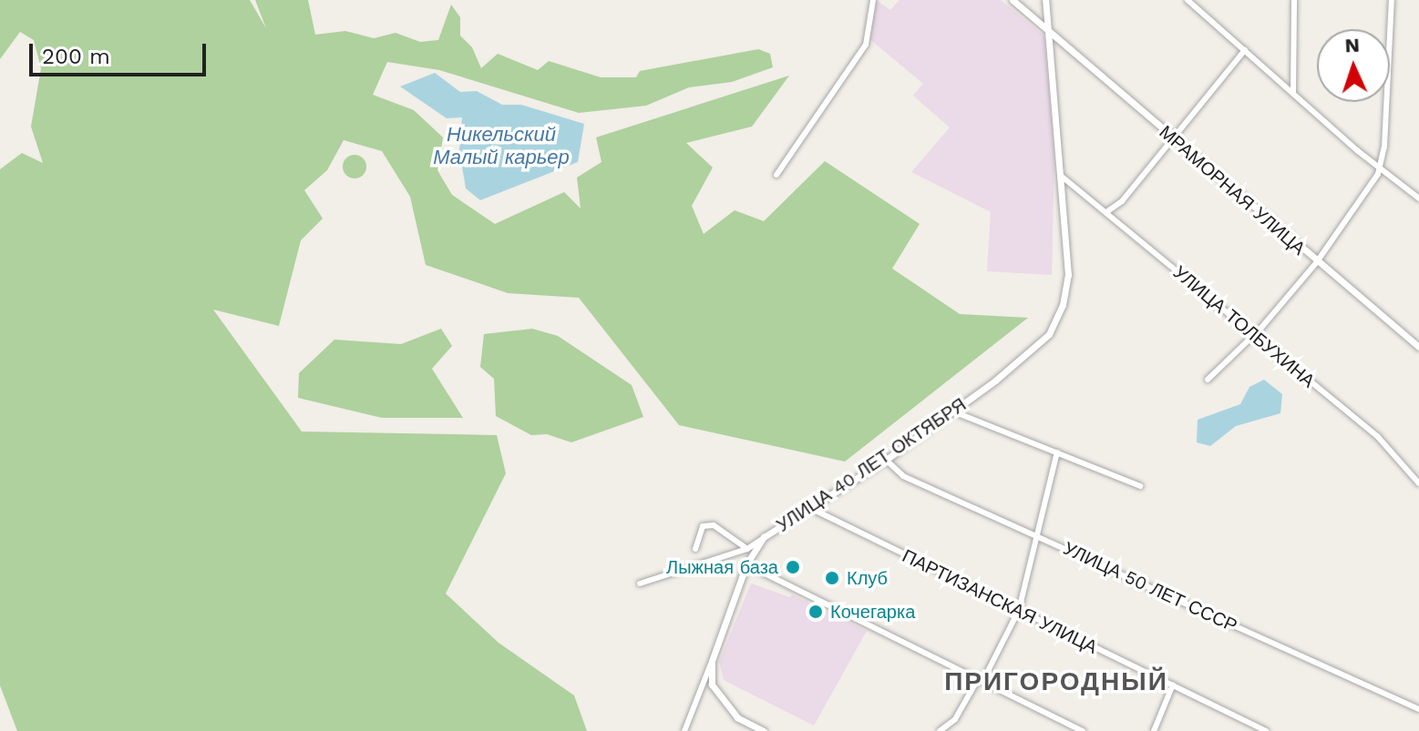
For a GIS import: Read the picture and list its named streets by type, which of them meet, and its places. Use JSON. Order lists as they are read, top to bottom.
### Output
{
  "streets": {
    "street": [
      "МРАМОРНАЯ УЛИЦА",
      "УЛИЦА ТОЛБУХИНА",
      "УЛИЦА 40 ЛЕТ ОКТЯБРЯ",
      "УЛИЦА 50 ЛЕТ СССР",
      "ПАРТИЗАНСКАЯ УЛИЦА"
    ]
  },
  "crossings": [
    ["МРАМОРНАЯ УЛИЦА", "УЛИЦА 40 ЛЕТ ОКТЯБРЯ"],
    ["УЛИЦА ТОЛБУХИНА", "УЛИЦА 40 ЛЕТ ОКТЯБРЯ"],
    ["УЛИЦА 40 ЛЕТ ОКТЯБРЯ", "УЛИЦА 50 ЛЕТ СССР"],
    ["УЛИЦА 40 ЛЕТ ОКТЯБРЯ", "ПАРТИЗАНСКАЯ УЛИЦА"]
  ],
  "districts": ["ПРИГОРОДНЫЙ"],
  "water": ["Никельский Малый карьер"],
  "places": ["Лыжная база", "Клуб", "Кочегарка"],
  "scale_bar": "200 m",
  "north": "top"
}
